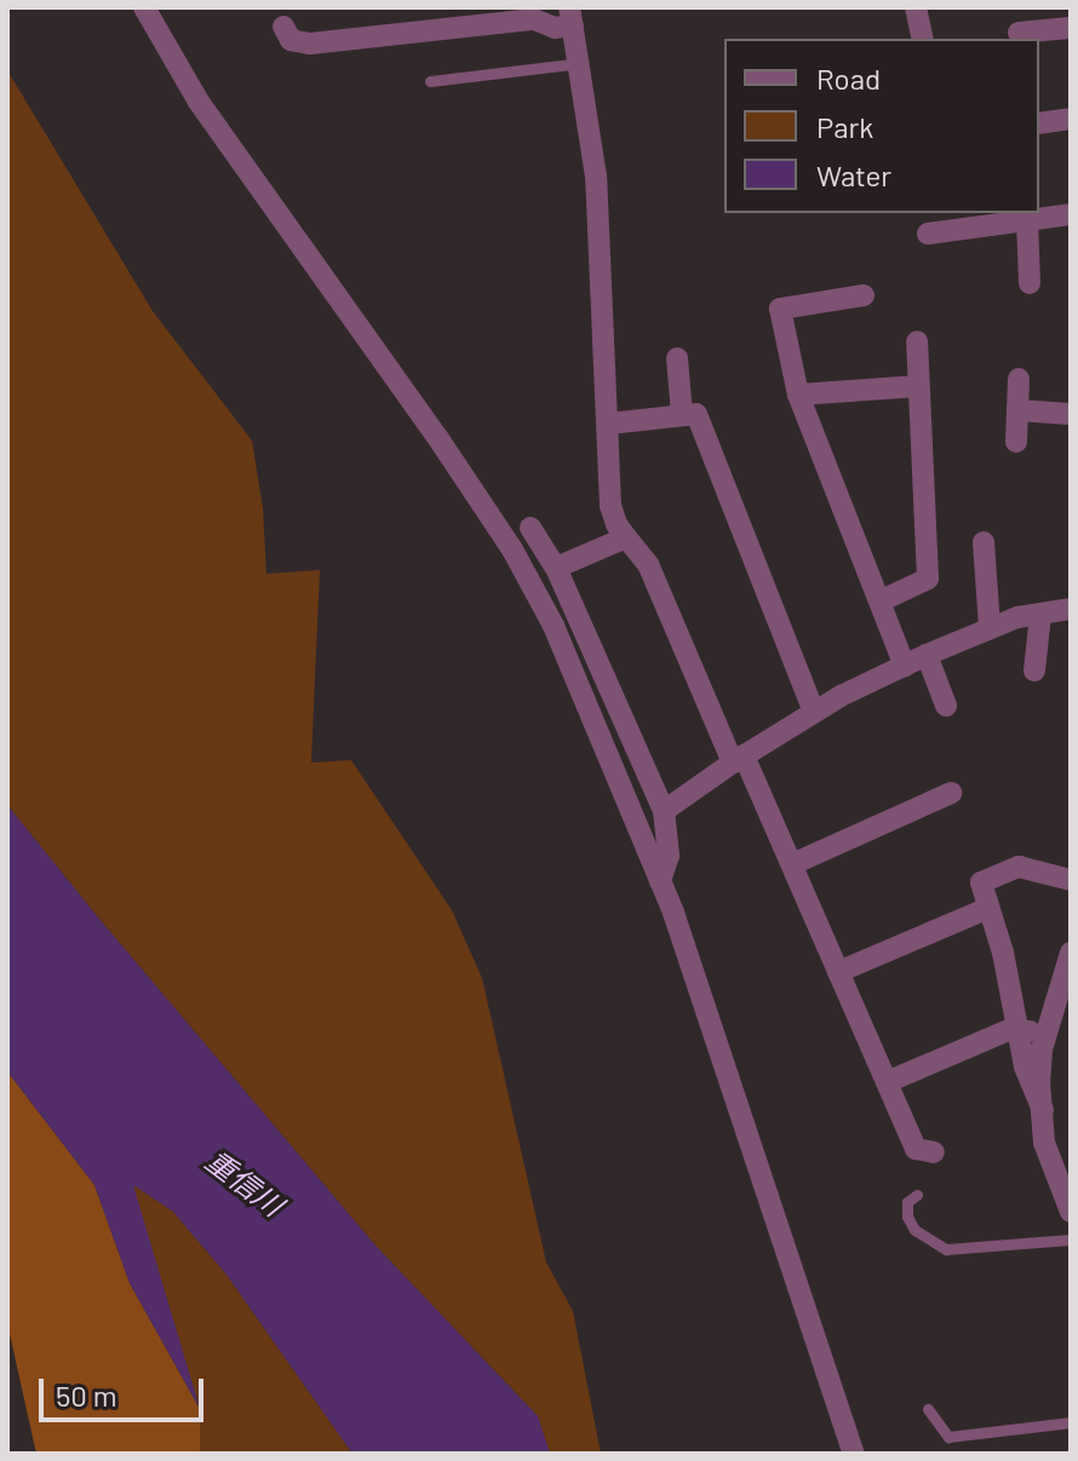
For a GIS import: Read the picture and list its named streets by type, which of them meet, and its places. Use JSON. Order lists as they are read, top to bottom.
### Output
{
  "water": ["重信川"],
  "legend": ["Road", "Park", "Water"],
  "scale_bar": "50 m"
}
